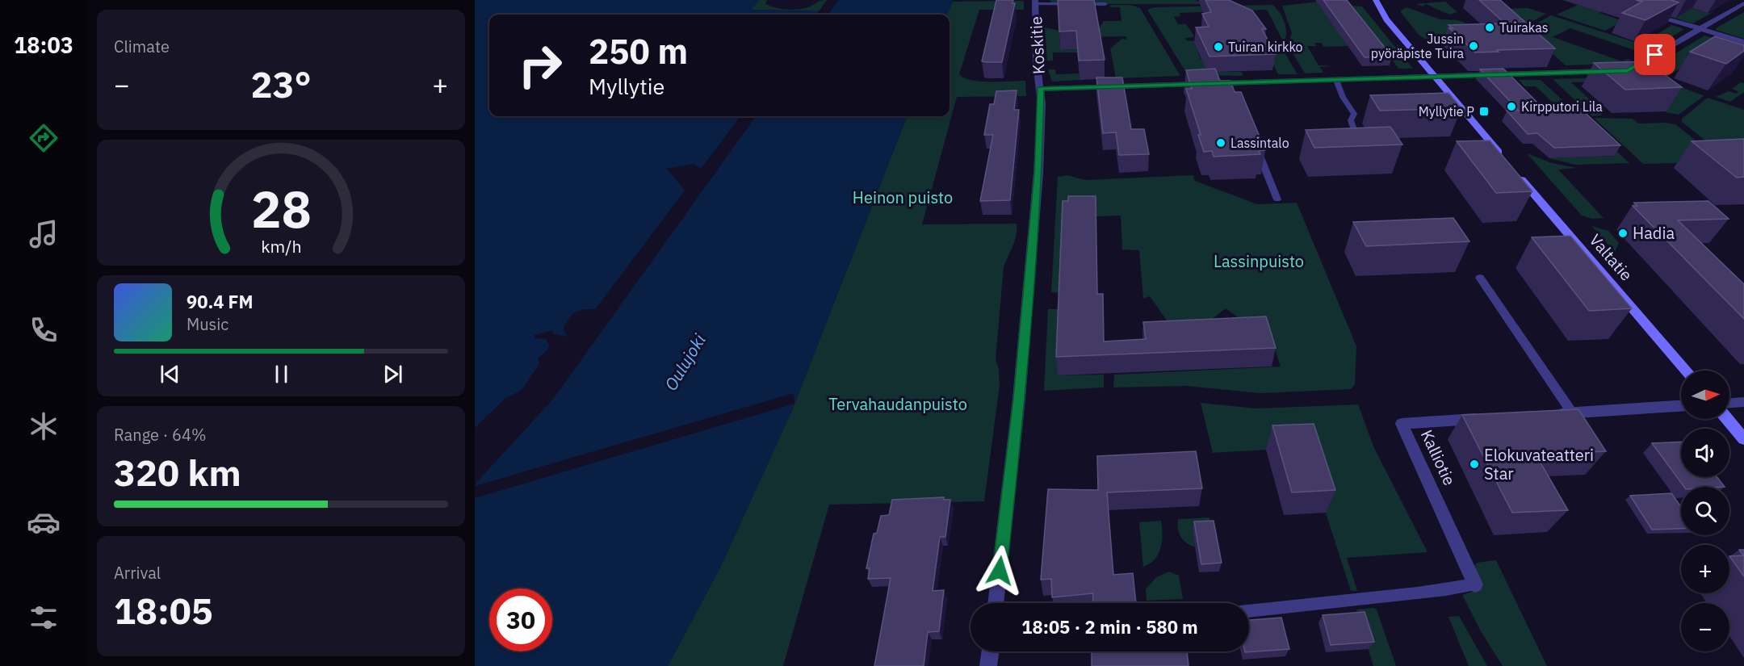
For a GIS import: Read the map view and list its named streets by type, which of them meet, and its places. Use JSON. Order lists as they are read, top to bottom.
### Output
{
  "streets": {
    "street": ["Koskitie", "Valtatie", "Kalliotie"]
  },
  "water": ["Oulujoki"],
  "parks": ["Heinon puisto", "Lassinpuisto", "Tervahaudanpuisto"],
  "places": {
    "other": [
      "Tuirakas",
      "Jussin pyöräpiste Tuira",
      "Tuiran kirkko",
      "Kirpputori Lila",
      "Lassintalo",
      "Hadia",
      "Elokuvateatteri Star"
    ],
    "transit": ["Myllytie P"]
  },
  "north": "right",
  "page": {
    "tabs": "18:03",
    "tile": [
      "Climate",
      ["Range · 64%", "320 km"],
      ["Arrival", "18:05"]
    ],
    "turn": ["250 m", "Myllytie"],
    "heat": ["−", "23°", "+"],
    "song": ["90.4 FM", "Music"],
    "map_buttons": ["+", "−"],
    "limit": "30",
    "trip": "18:05 · 2 min · 580 m",
    "gauge": ["28", "km/h"]
  }
}
